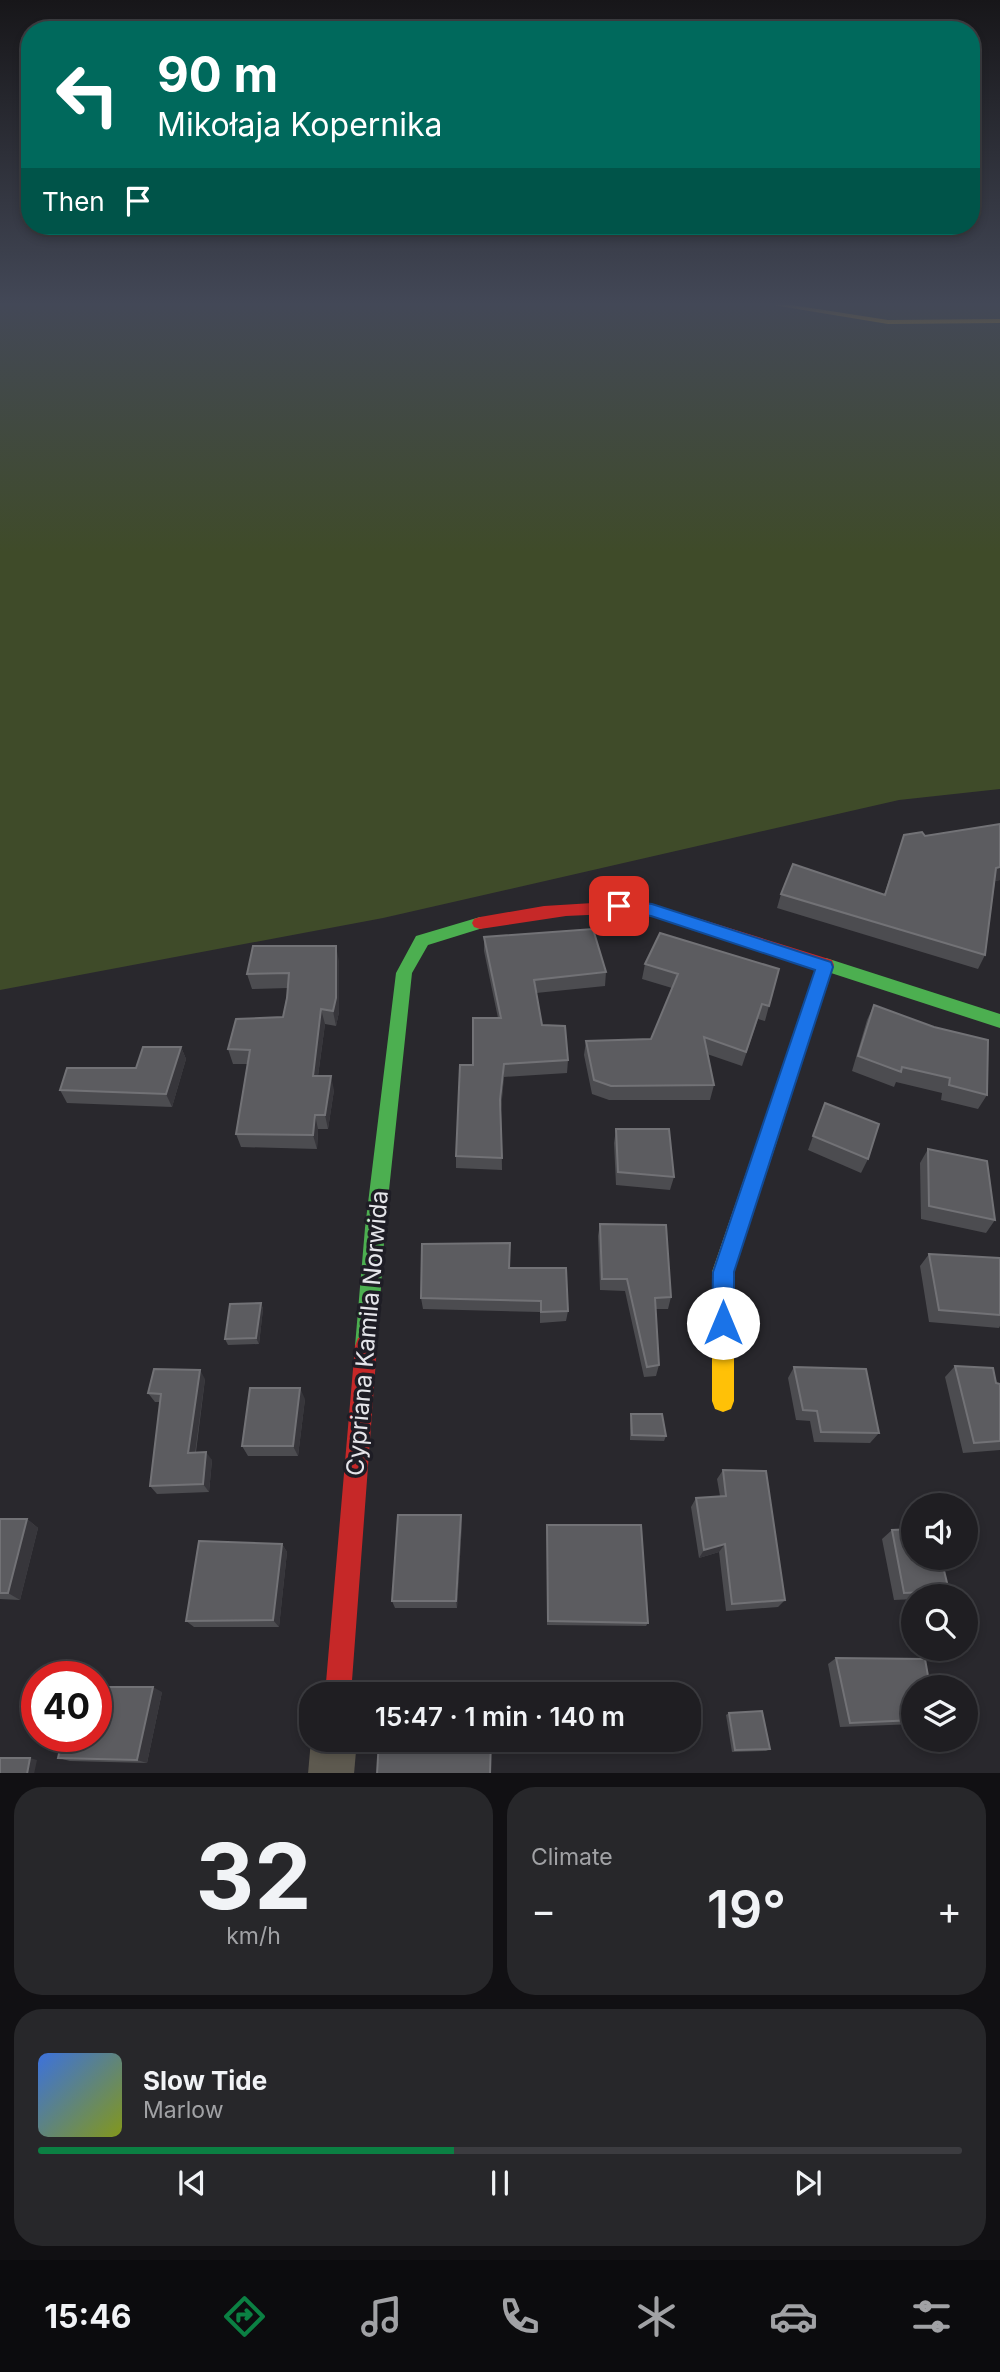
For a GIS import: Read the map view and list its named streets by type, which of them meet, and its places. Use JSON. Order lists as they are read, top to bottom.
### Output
{
  "streets": {
    "street": ["Cypriana Kamila Norwida"]
  },
  "page": {
    "turn": ["90 m", "Mikołaja Kopernika"],
    "then": "Then",
    "limit": "40",
    "trip": "15:47 · 1 min · 140 m",
    "tile": [
      ["32", "km/h"],
      "Climate"
    ],
    "heat": ["−", "19°", "+"],
    "song": ["Slow Tide", "Marlow"],
    "tabs": "15:46"
  }
}
